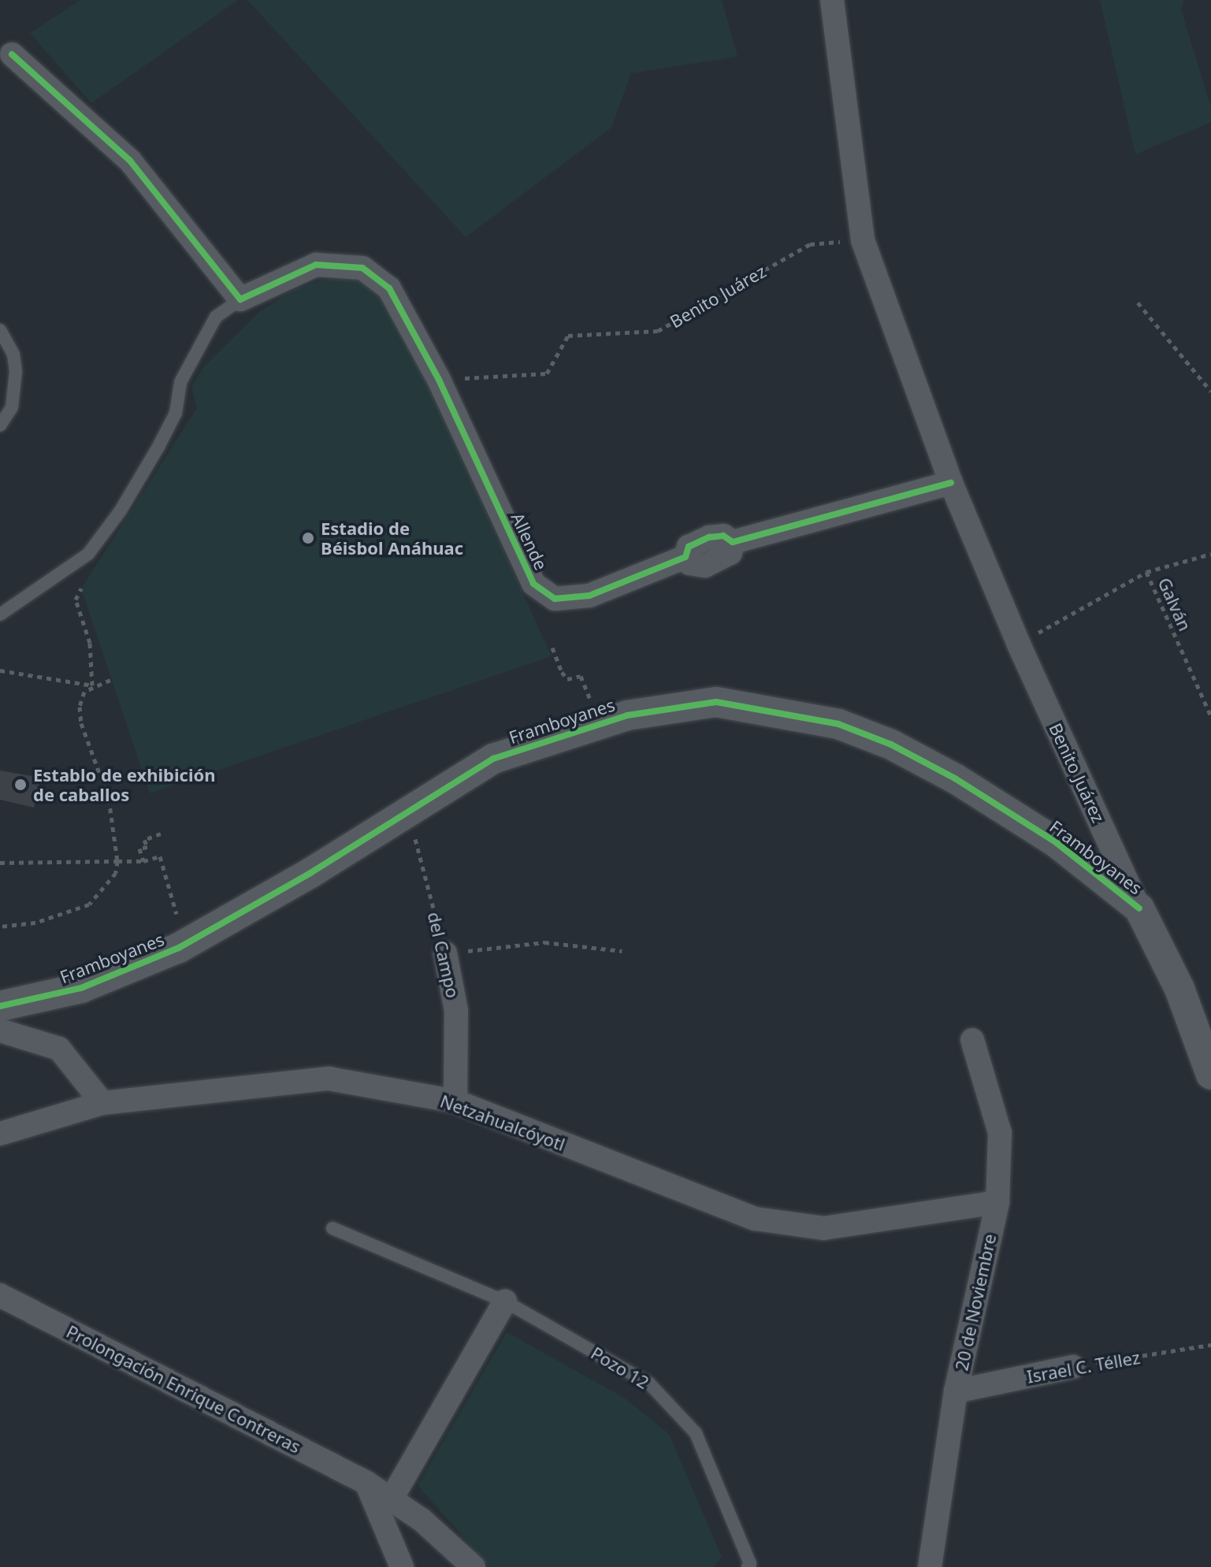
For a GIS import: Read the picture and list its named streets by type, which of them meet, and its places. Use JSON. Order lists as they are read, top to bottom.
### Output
{
  "streets": {
    "street": [
      "Benito Juárez",
      "Allende",
      "Framboyanes",
      "del Campo",
      "Netzahualcóyotl",
      "20 de Noviembre",
      "Israel C. Téllez",
      "Prolongación Enrique Contreras"
    ],
    "lane": ["Pozo 12"],
    "path": ["Galván"]
  },
  "crossings": [
    ["Benito Juárez", "Allende"],
    ["Benito Juárez", "Framboyanes"],
    ["Framboyanes", "del Campo"],
    ["del Campo", "Netzahualcóyotl"],
    ["Netzahualcóyotl", "20 de Noviembre"],
    ["20 de Noviembre", "Israel C. Téllez"]
  ],
  "places": ["Estadio de Béisbol Anáhuac", "Establo de exhibición de caballos"]
}
